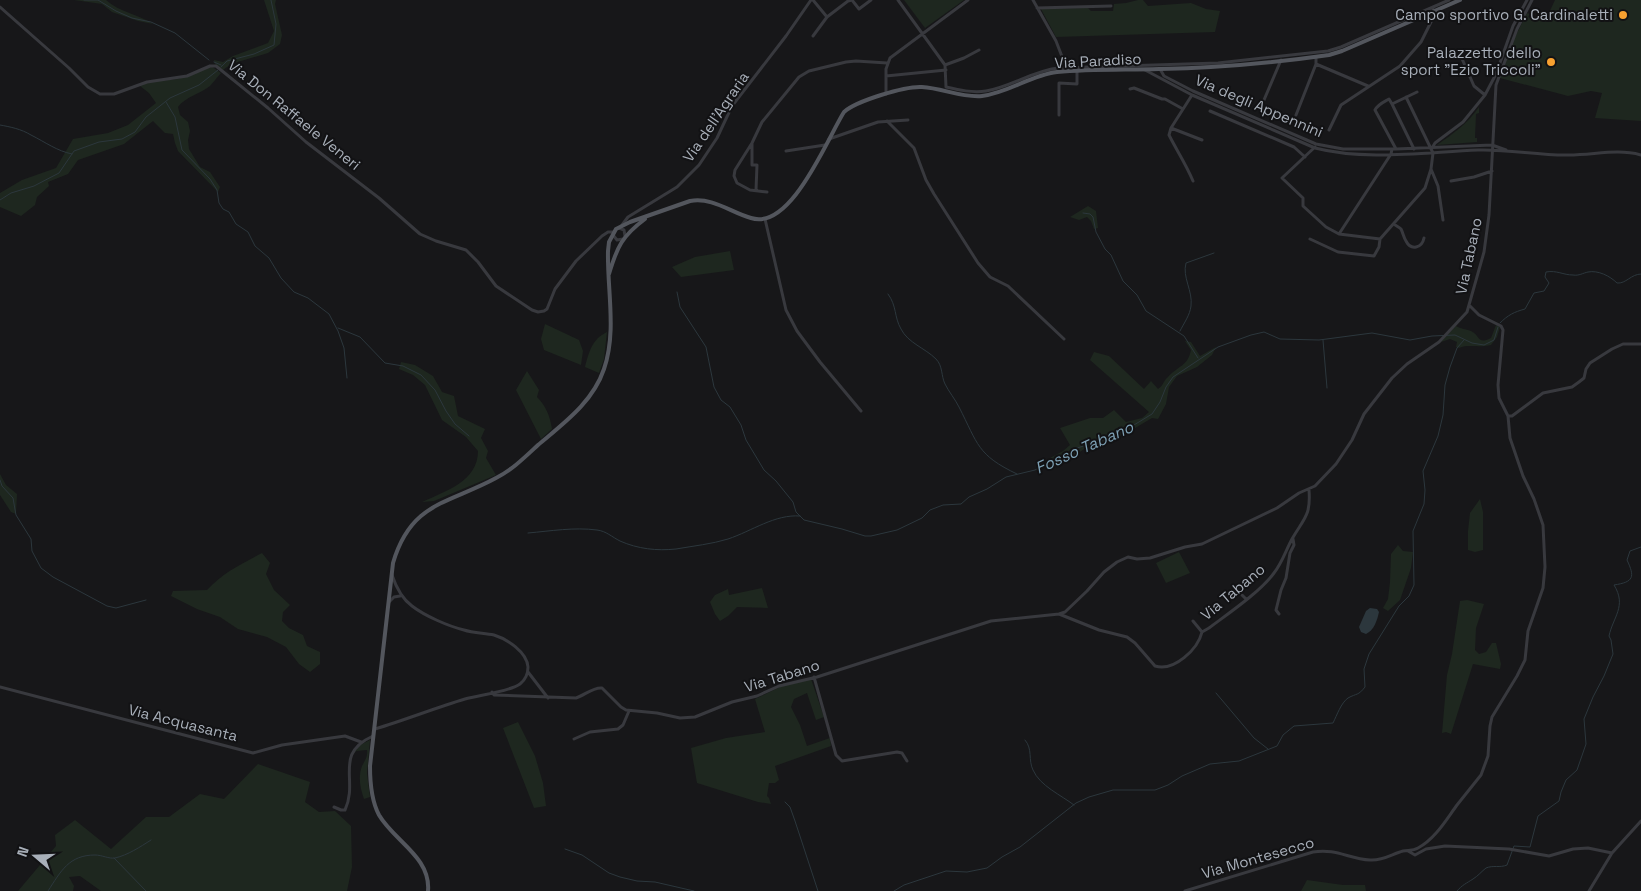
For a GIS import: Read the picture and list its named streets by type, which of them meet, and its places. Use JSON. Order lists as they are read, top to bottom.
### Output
{
  "streets": {
    "main road": ["Via Paradiso"],
    "street": [
      "Via degli Appennini",
      "Via Don Raffaele Veneri",
      "Via dell'Agraria",
      "Via Tabano",
      "Via Acquasanta",
      "Via Montesecco"
    ]
  },
  "crossings": [
    ["Via Paradiso", "Via degli Appennini"],
    ["Via degli Appennini", "Via Tabano"],
    ["Via Don Raffaele Veneri", "Via dell'Agraria"],
    ["Via Tabano", "Via Montesecco"]
  ],
  "water": ["Fosso Tabano"],
  "places": ["Campo sportivo G. Cardinaletti", "Palazzetto dello sport \"Ezio Triccoli\""],
  "north": "left"
}
